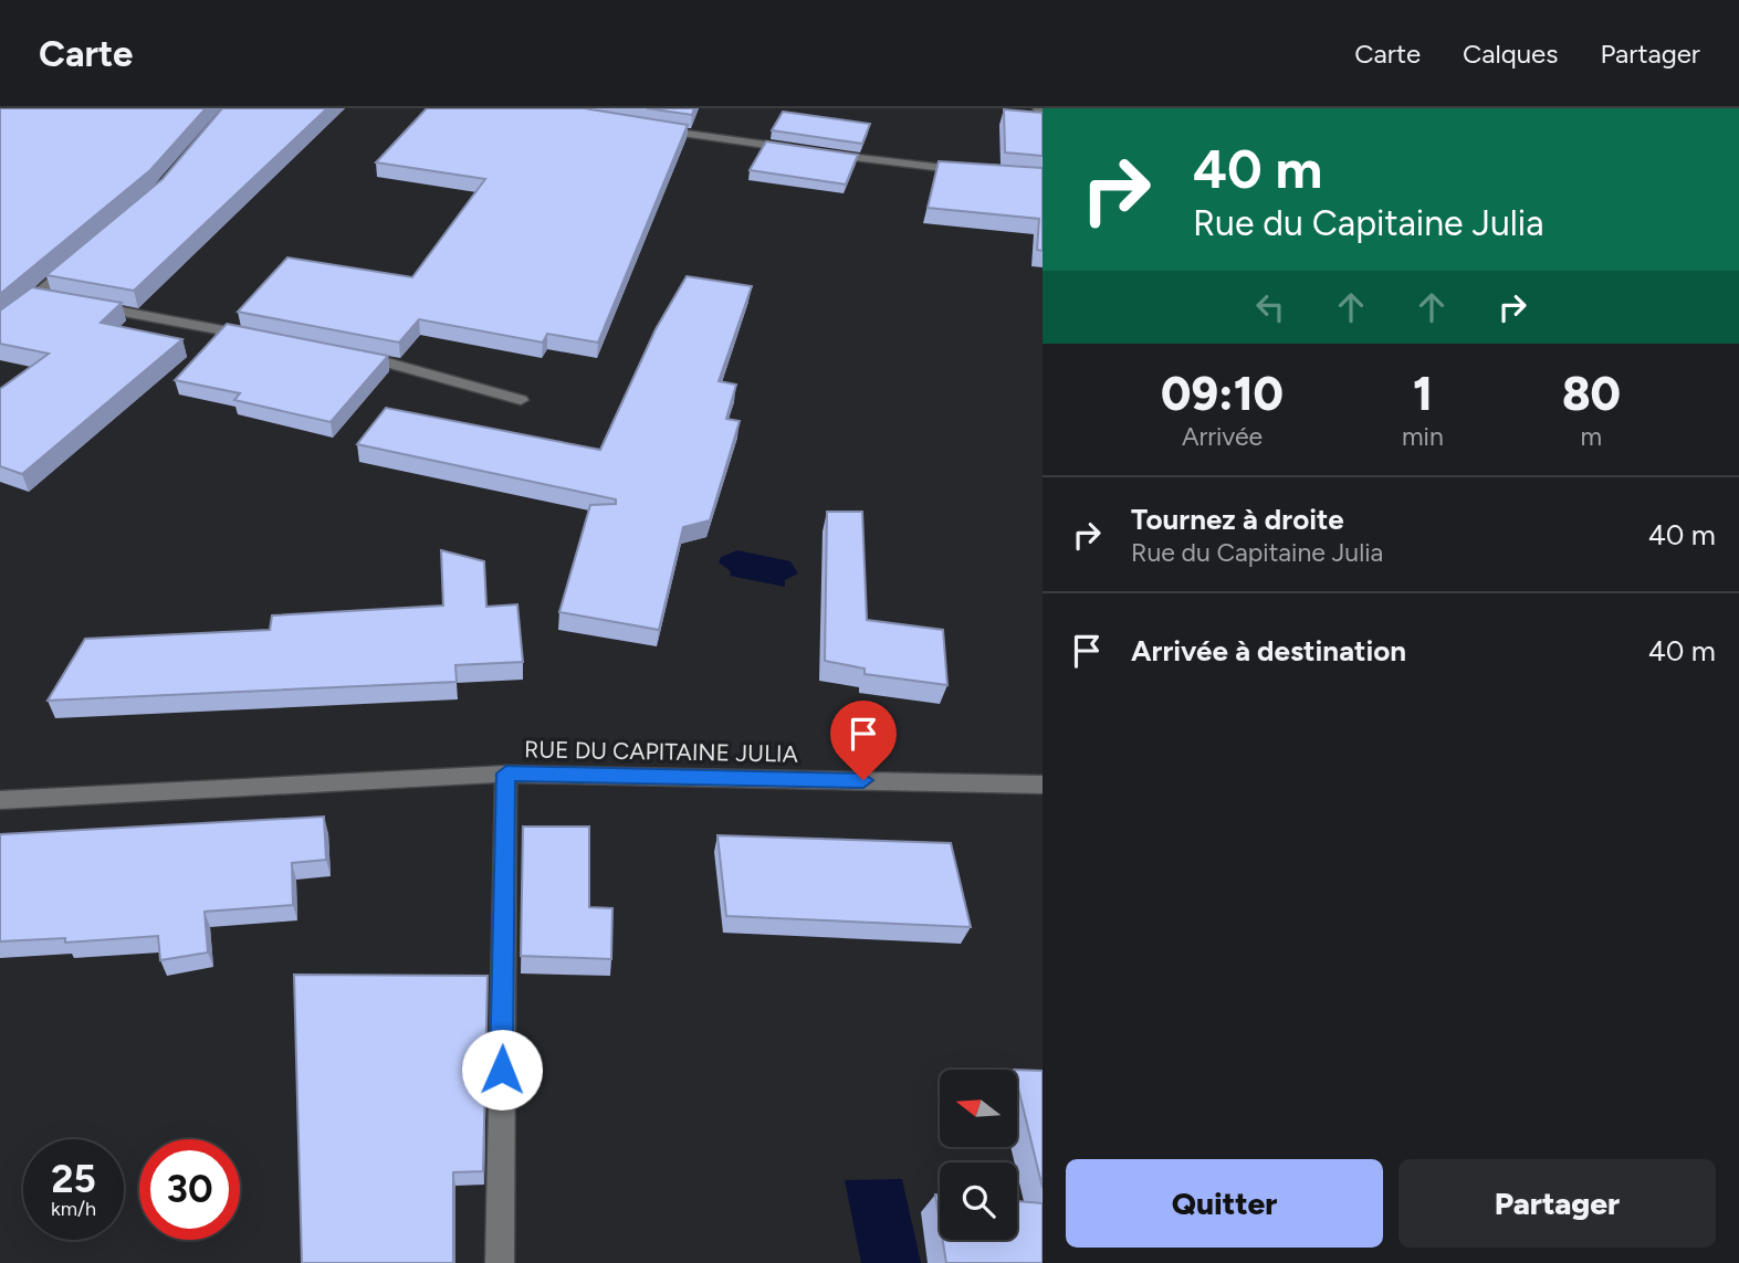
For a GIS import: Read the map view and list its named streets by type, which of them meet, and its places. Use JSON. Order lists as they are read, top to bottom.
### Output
{
  "streets": {
    "street": ["RUE DU CAPITAINE JULIA"]
  },
  "north": "left",
  "page": {
    "header": "Carte",
    "nav": ["Carte", "Calques", "Partager"],
    "turn": ["40 m", "Rue du Capitaine Julia"],
    "eta": [
      "09:10",
      "Arrivée",
      "1",
      "min",
      "80",
      "m"
    ],
    "list": [
      {
        "name": "Tournez à droite",
        "note": "Rue du Capitaine Julia",
        "value": "40 m"
      },
      {
        "name": "Arrivée à destination",
        "value": "40 m"
      }
    ],
    "speed": "25 km/h",
    "limit": "30",
    "buttons": ["Quitter", "Partager"]
  }
}
